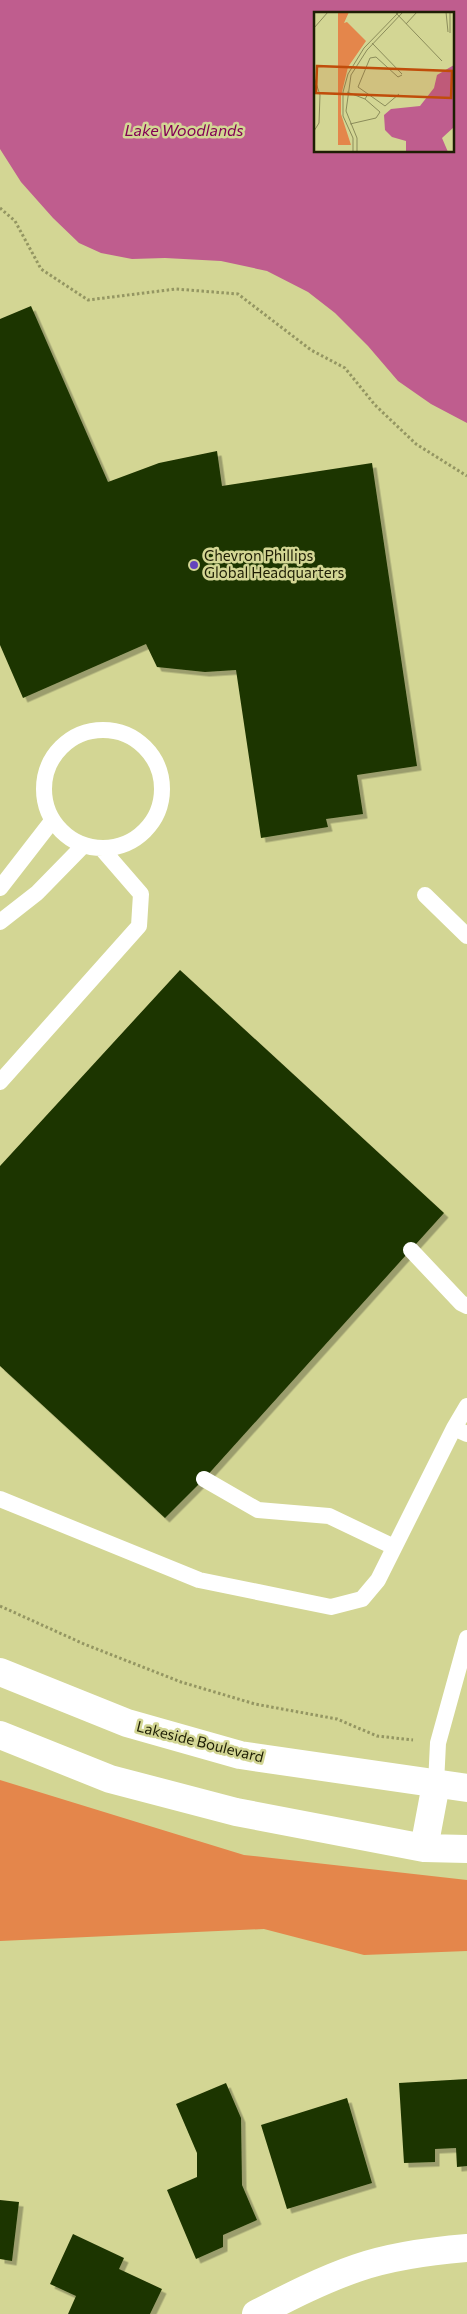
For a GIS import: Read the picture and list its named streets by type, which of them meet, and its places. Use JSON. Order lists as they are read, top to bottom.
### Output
{
  "streets": {
    "street": ["Lakeside Boulevard"]
  },
  "water": ["Lake Woodlands"],
  "places": ["Chevron Phillips Global Headquarters"]
}
